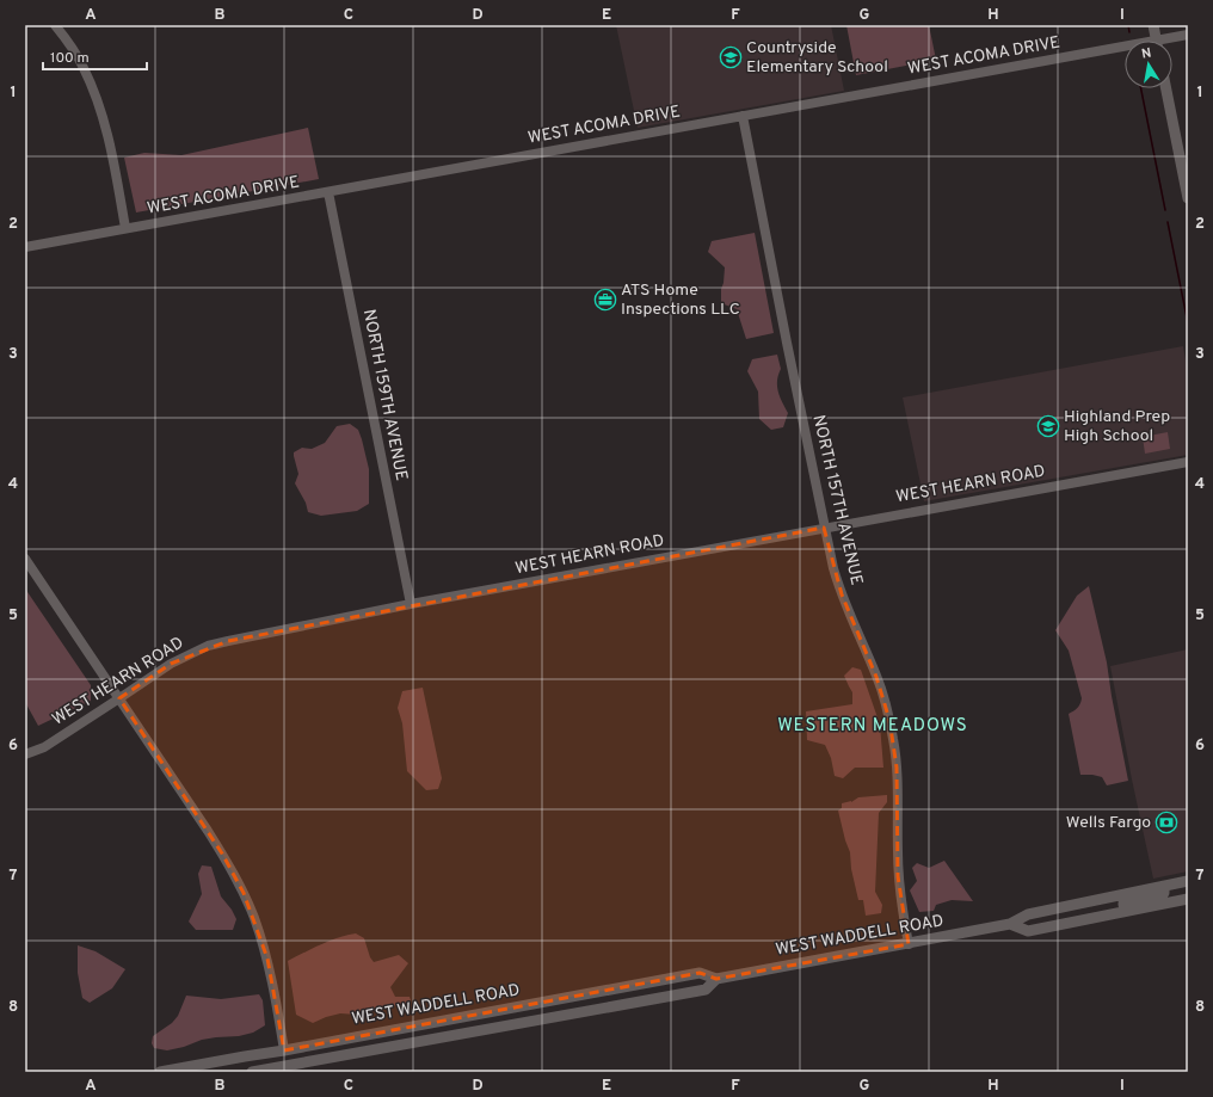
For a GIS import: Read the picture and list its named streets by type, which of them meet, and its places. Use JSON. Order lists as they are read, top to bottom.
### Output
{
  "streets": {
    "main road": ["WEST WADDELL ROAD"],
    "street": [
      "WEST ACOMA DRIVE",
      "NORTH 159TH AVENUE",
      "WEST HEARN ROAD",
      "NORTH 157TH AVENUE"
    ]
  },
  "crossings": [
    ["WEST ACOMA DRIVE", "NORTH 159TH AVENUE"],
    ["WEST ACOMA DRIVE", "NORTH 157TH AVENUE"],
    ["NORTH 159TH AVENUE", "WEST HEARN ROAD"],
    ["WEST HEARN ROAD", "NORTH 157TH AVENUE"],
    ["NORTH 157TH AVENUE", "WEST WADDELL ROAD"]
  ],
  "districts": ["WESTERN MEADOWS"],
  "places": {
    "school or university": ["Countryside Elementary School", "Highland Prep High School"],
    "office": ["ATS Home Inspections LLC"],
    "bank": ["Wells Fargo"]
  },
  "scale_bar": "100 m",
  "north": "top",
  "grid": {
    "columns": [
      "A",
      "B",
      "C",
      "D",
      "E",
      "F",
      "G",
      "H",
      "I"
    ],
    "rows": [
      "1",
      "2",
      "3",
      "4",
      "5",
      "6",
      "7",
      "8"
    ]
  }
}
